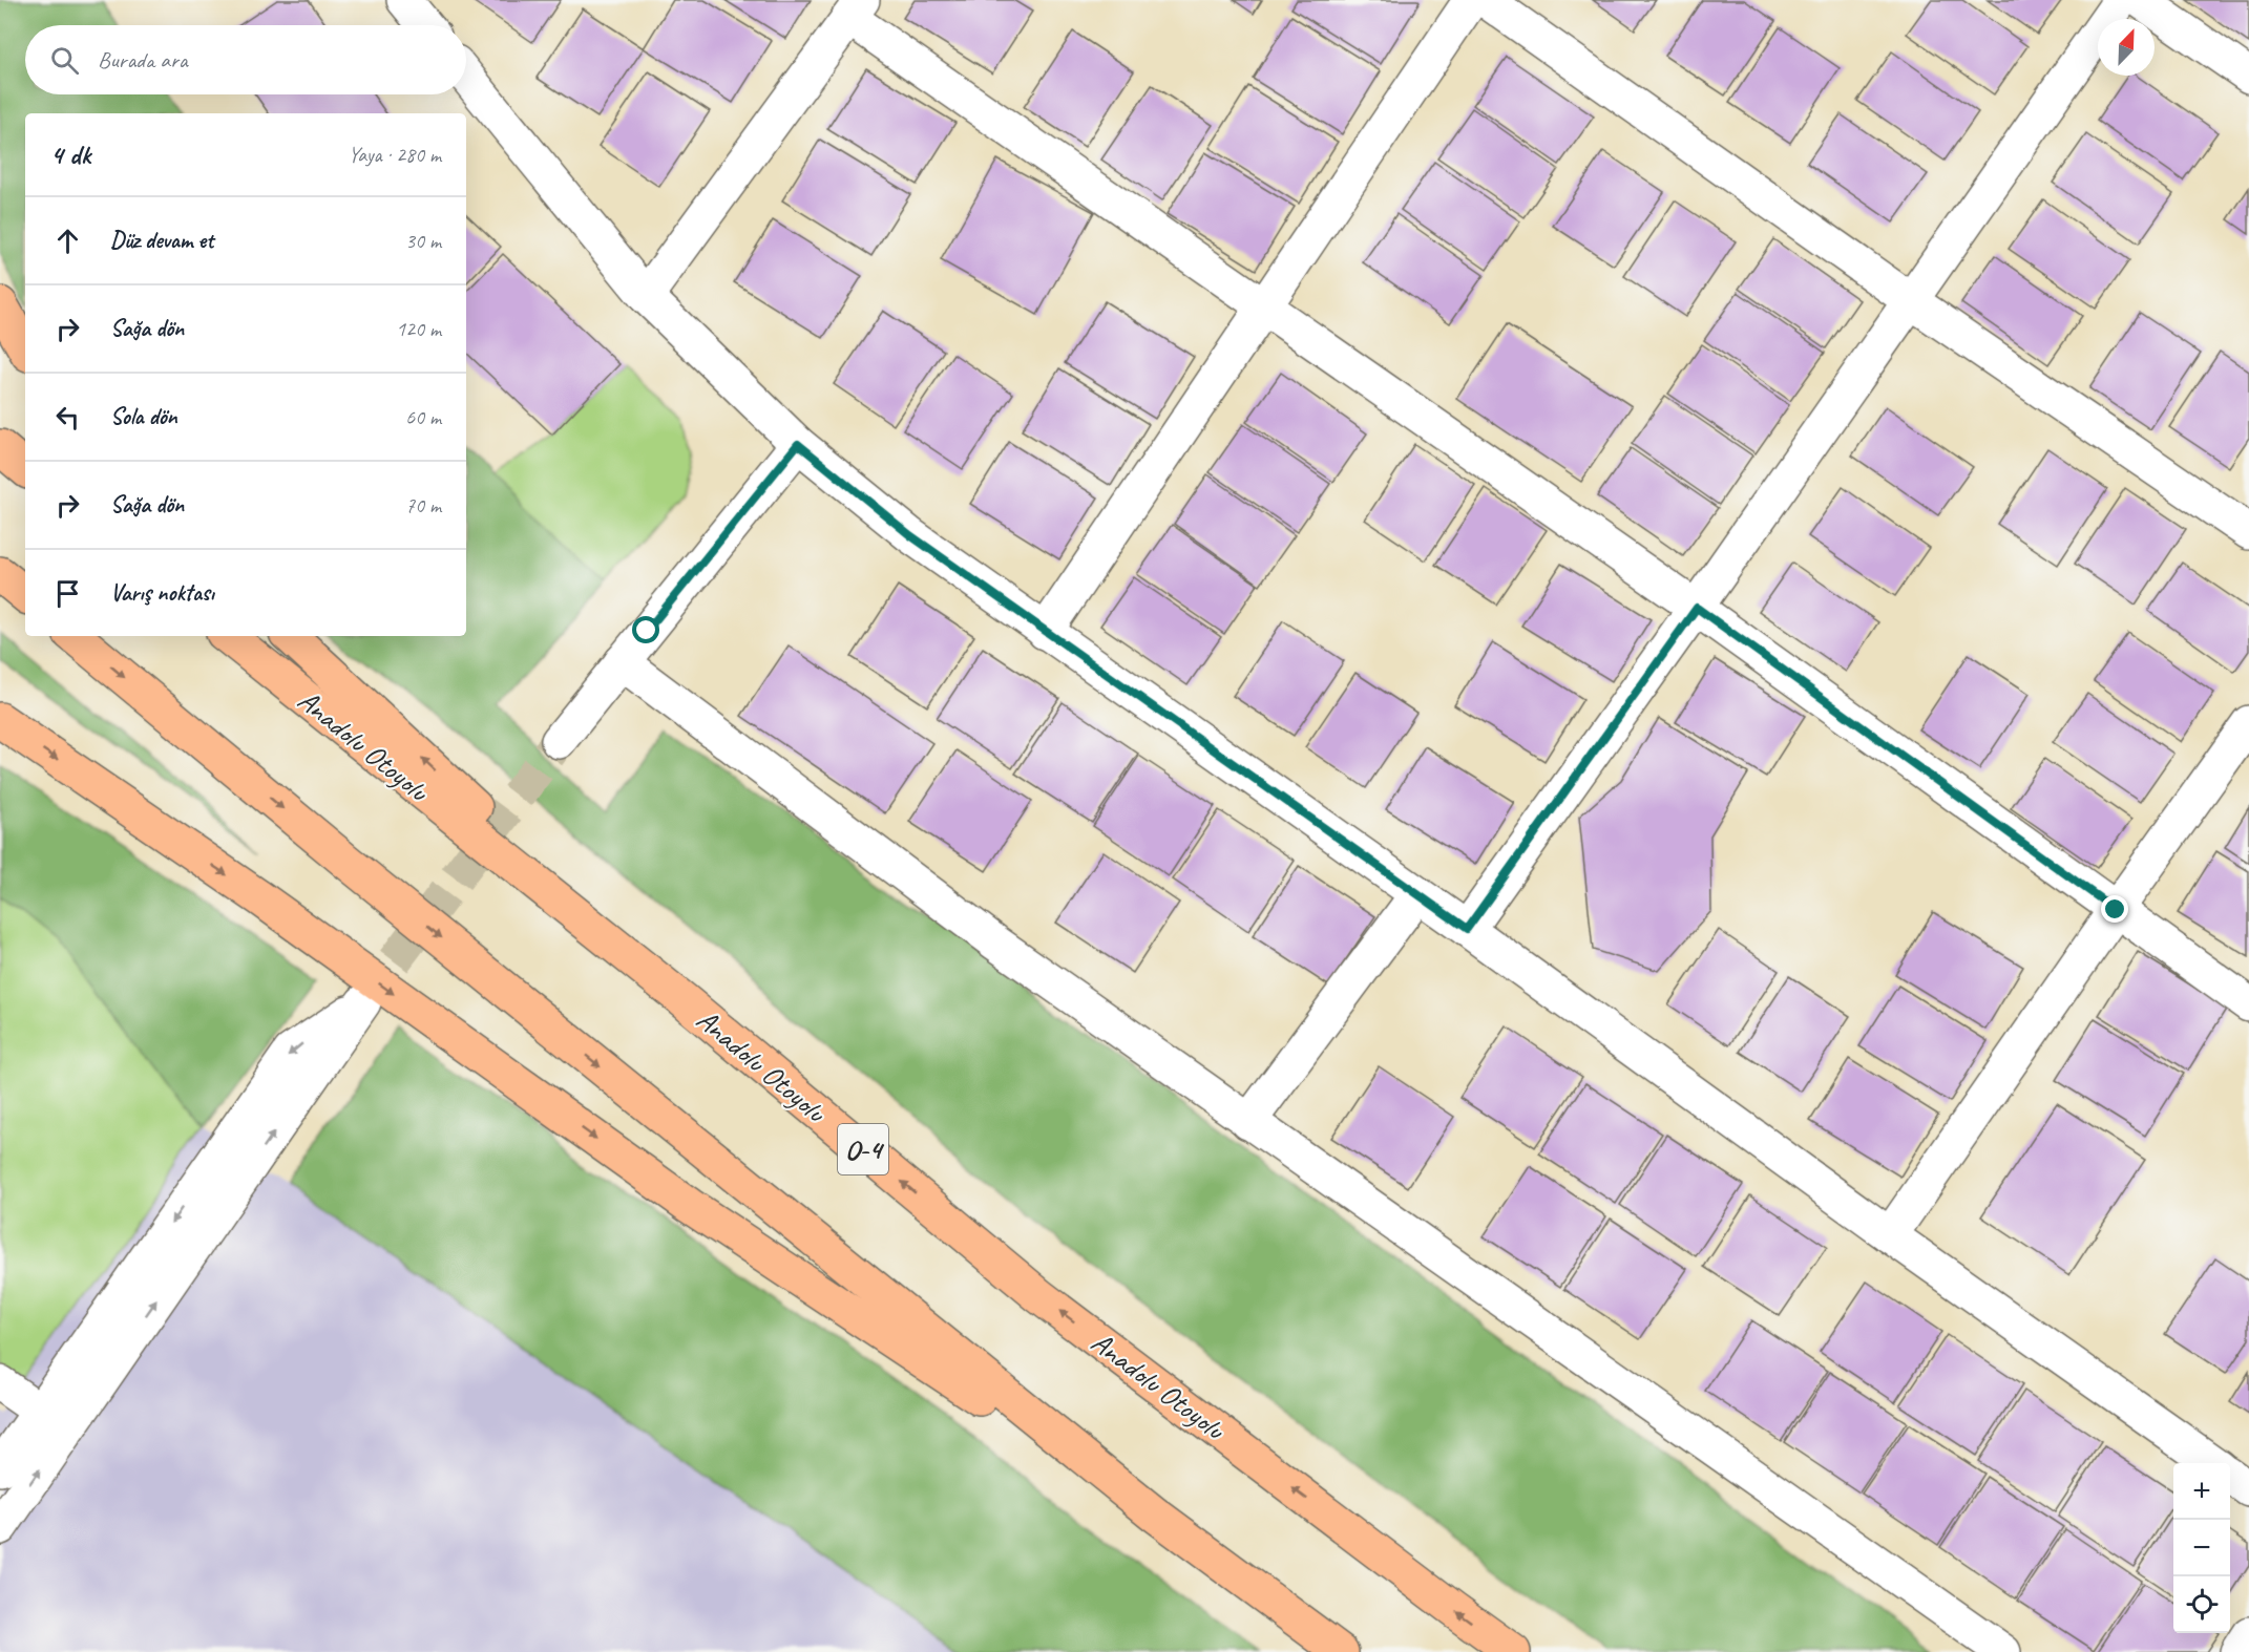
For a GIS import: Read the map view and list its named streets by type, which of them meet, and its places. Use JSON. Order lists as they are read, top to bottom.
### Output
{
  "streets": {
    "highway": ["Anadolu Otoyolu", "O-4"]
  },
  "north": "top right",
  "page": {
    "search": "Burada ara",
    "heading": ["4 dk", "Yaya · 280 m"],
    "list": [
      ["Düz devam et", "30 m"],
      ["Sağa dön", "120 m"],
      ["Sola dön", "60 m"],
      ["Sağa dön", "70 m"],
      "Varış noktası"
    ],
    "map_buttons": ["+", "−"]
  }
}
